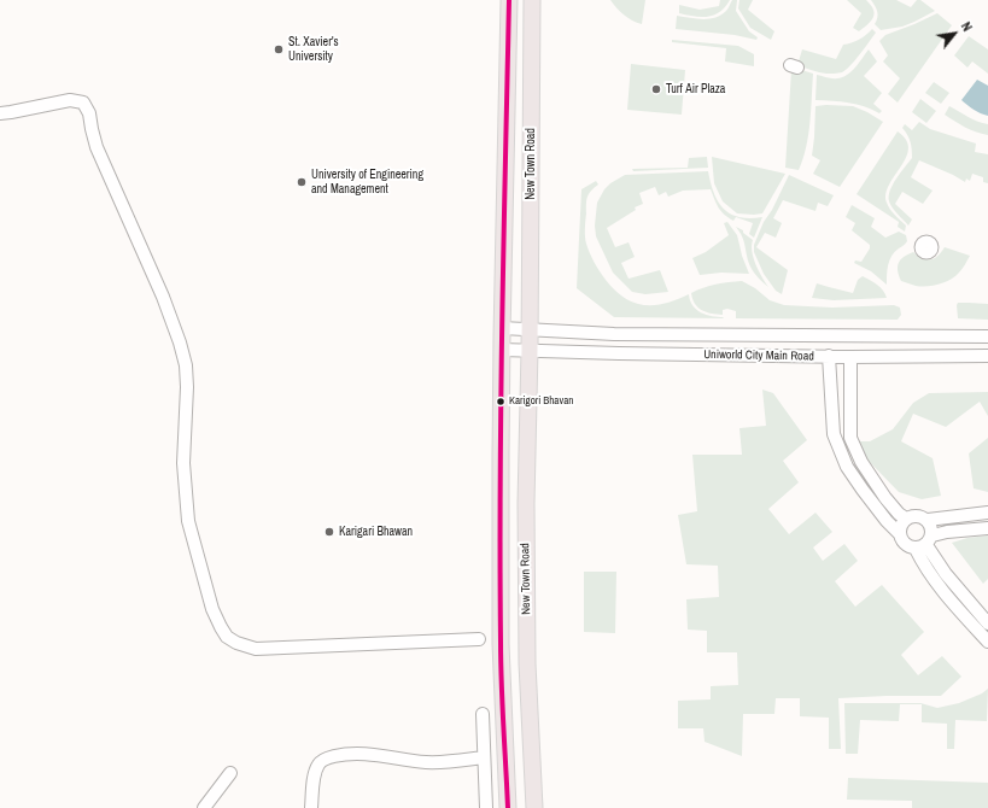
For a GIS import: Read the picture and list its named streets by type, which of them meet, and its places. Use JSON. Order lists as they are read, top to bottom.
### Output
{
  "streets": {
    "main road": ["New Town Road"],
    "street": ["Uniworld City Main Road"]
  },
  "crossings": [
    ["New Town Road", "Uniworld City Main Road"]
  ],
  "places": [
    "St. Xavier's University",
    "Turf Air Plaza",
    "University of Engineering and Management",
    "Karigori Bhavan",
    "Karigari Bhawan"
  ],
  "north": "top right"
}
